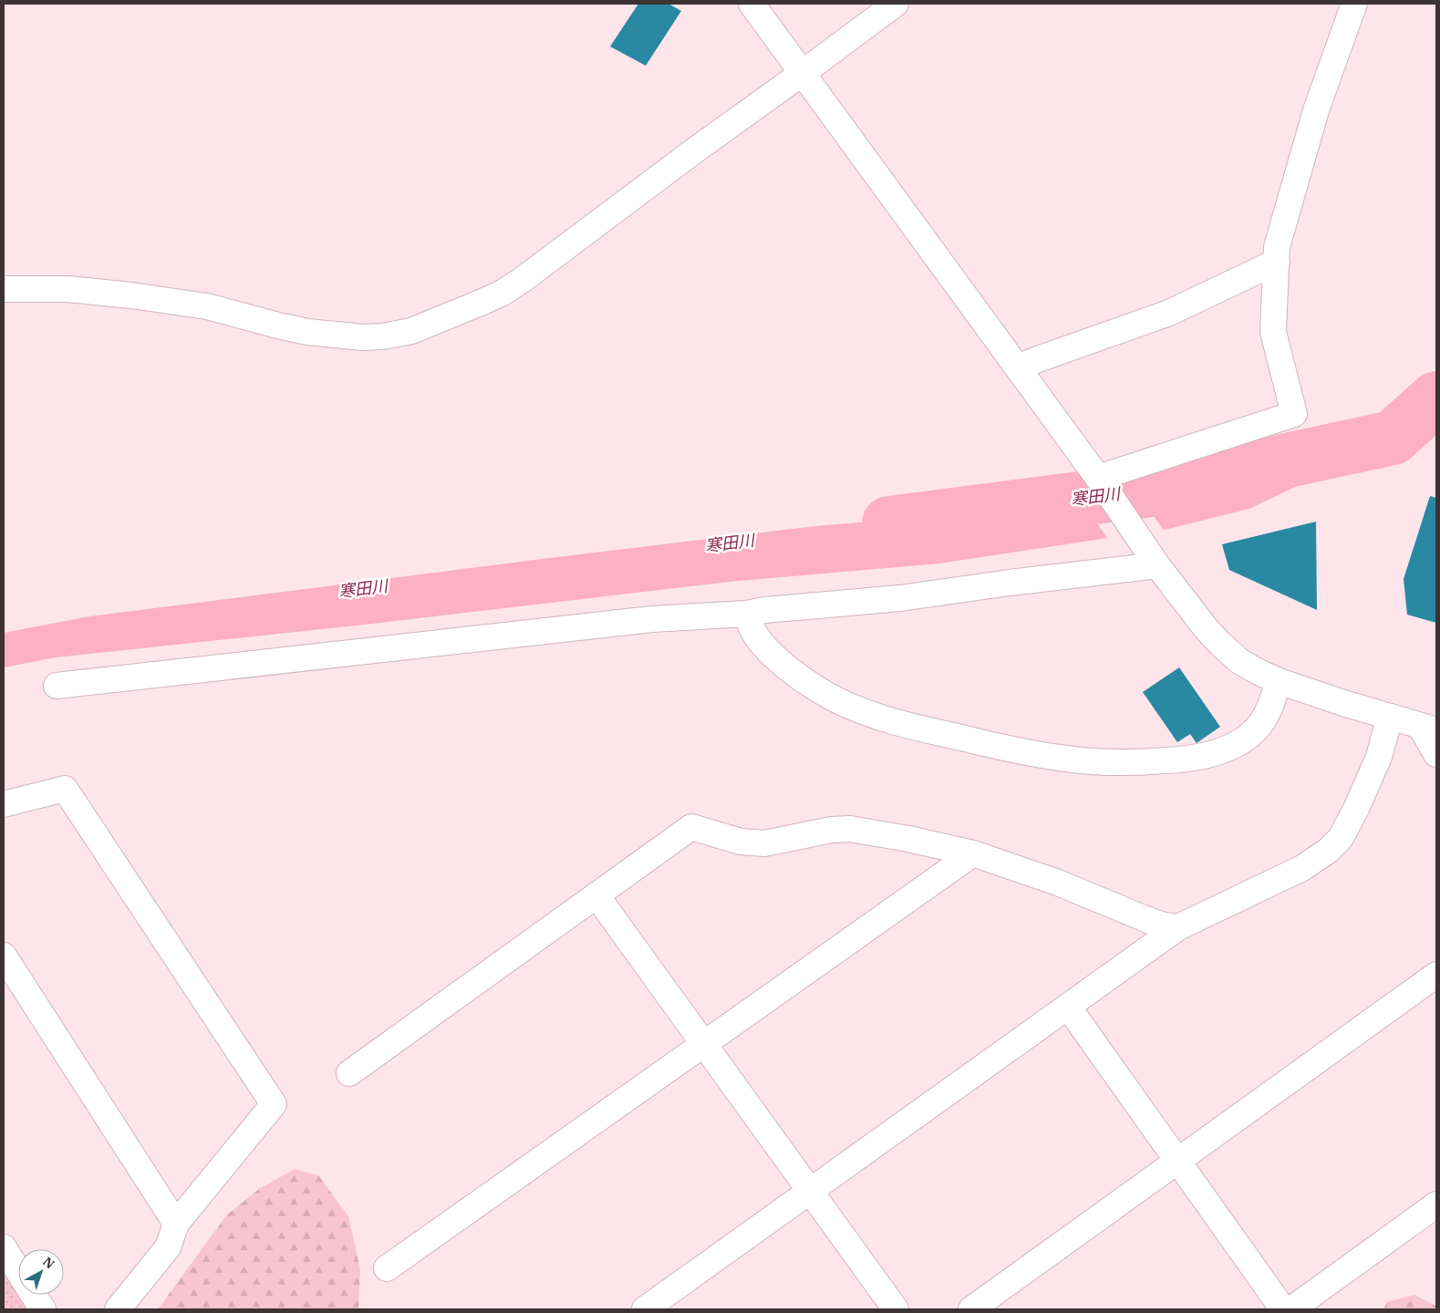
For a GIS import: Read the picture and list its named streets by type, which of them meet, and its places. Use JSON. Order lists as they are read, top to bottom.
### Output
{
  "water": ["寒田川"],
  "north": "top right"
}
